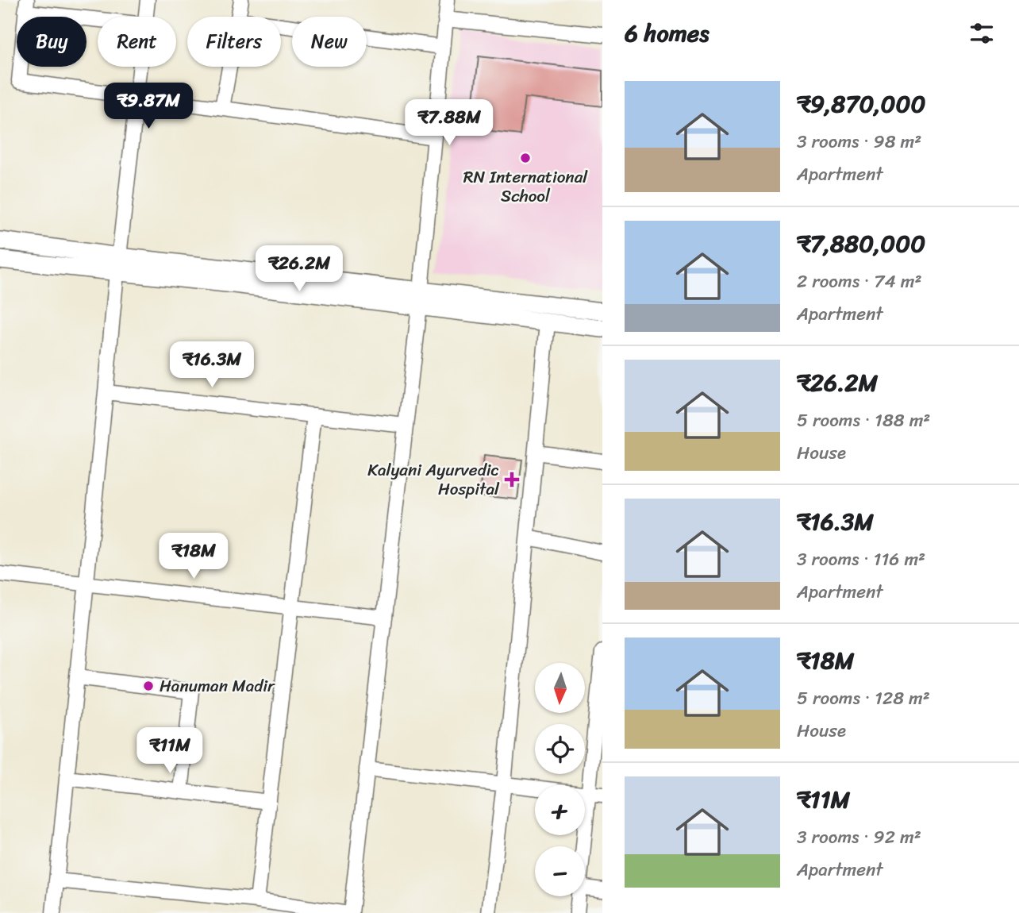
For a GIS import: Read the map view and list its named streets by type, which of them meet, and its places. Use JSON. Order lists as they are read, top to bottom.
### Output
{
  "places": {
    "other": ["RN International School", "Hanuman Madir"],
    "health": ["Kalyani Ayurvedic Hospital"]
  },
  "north": "bottom",
  "page": {
    "heading": "6 homes",
    "chip": [
      "Buy",
      "Rent",
      "Filters",
      "New"
    ],
    "list": [
      {
        "name": "₹9,870,000",
        "note": "3 rooms · 98 m² · Apartment"
      },
      {
        "name": "₹7,880,000",
        "note": "2 rooms · 74 m² · Apartment"
      },
      {
        "name": "₹26.2M",
        "note": "5 rooms · 188 m² · House"
      },
      {
        "name": "₹16.3M",
        "note": "3 rooms · 116 m² · Apartment"
      },
      {
        "name": "₹18M",
        "note": "5 rooms · 128 m² · House"
      },
      {
        "name": "₹11M",
        "note": "3 rooms · 92 m² · Apartment"
      }
    ],
    "price": [
      "₹9.87M",
      "₹7.88M",
      "₹26.2M",
      "₹16.3M",
      "₹18M",
      "₹11M"
    ],
    "map_buttons": ["+", "−"]
  }
}
